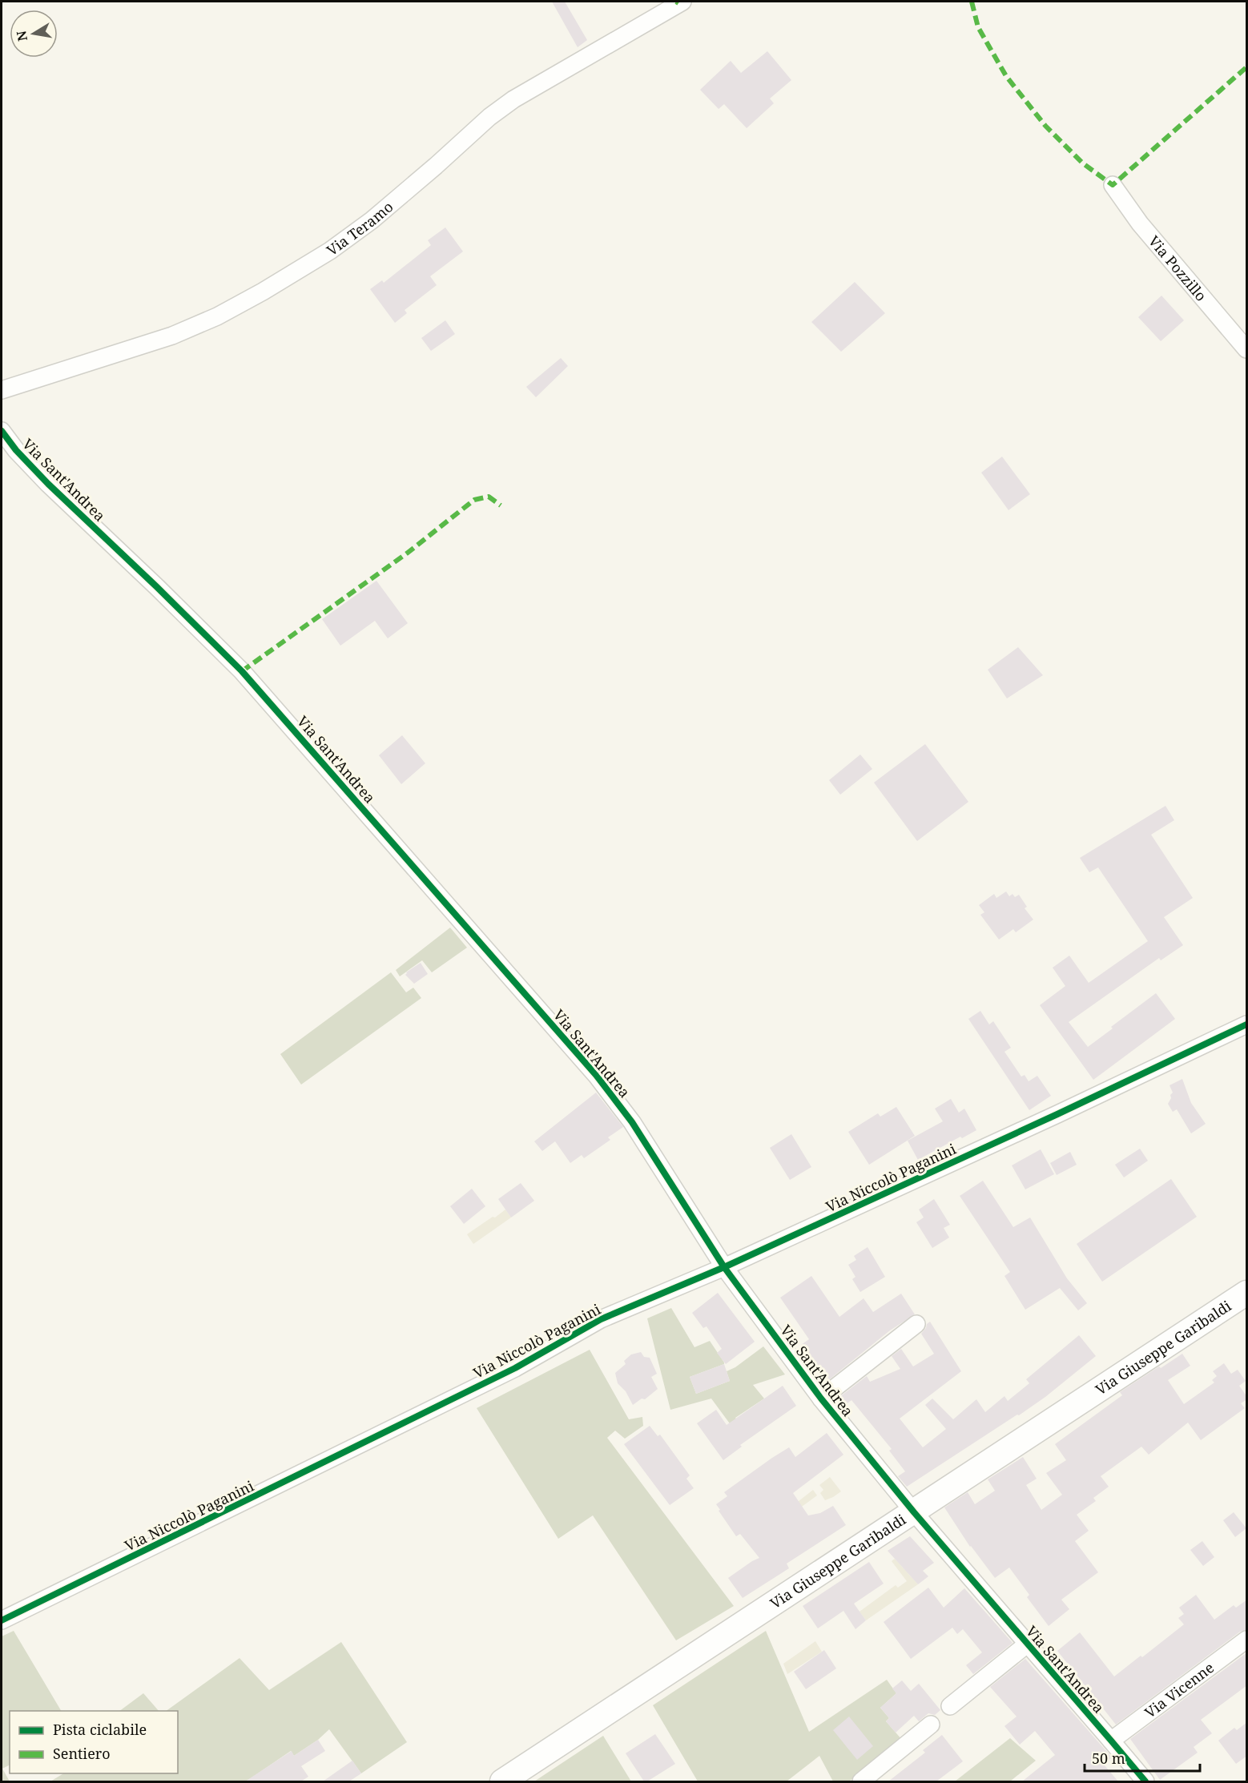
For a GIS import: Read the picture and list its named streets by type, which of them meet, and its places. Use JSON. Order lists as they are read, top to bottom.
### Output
{
  "streets": {
    "street": [
      "Via Teramo",
      "Via Pozzillo",
      "Via Sant'Andrea",
      "Via Niccolò Paganini",
      "Via Giuseppe Garibaldi",
      "Via Vicenne"
    ]
  },
  "crossings": [
    ["Via Sant'Andrea", "Via Niccolò Paganini"],
    ["Via Sant'Andrea", "Via Giuseppe Garibaldi"],
    ["Via Sant'Andrea", "Via Vicenne"]
  ],
  "legend": ["Pista ciclabile", "Sentiero"],
  "scale_bar": "50 m",
  "north": "left"
}
